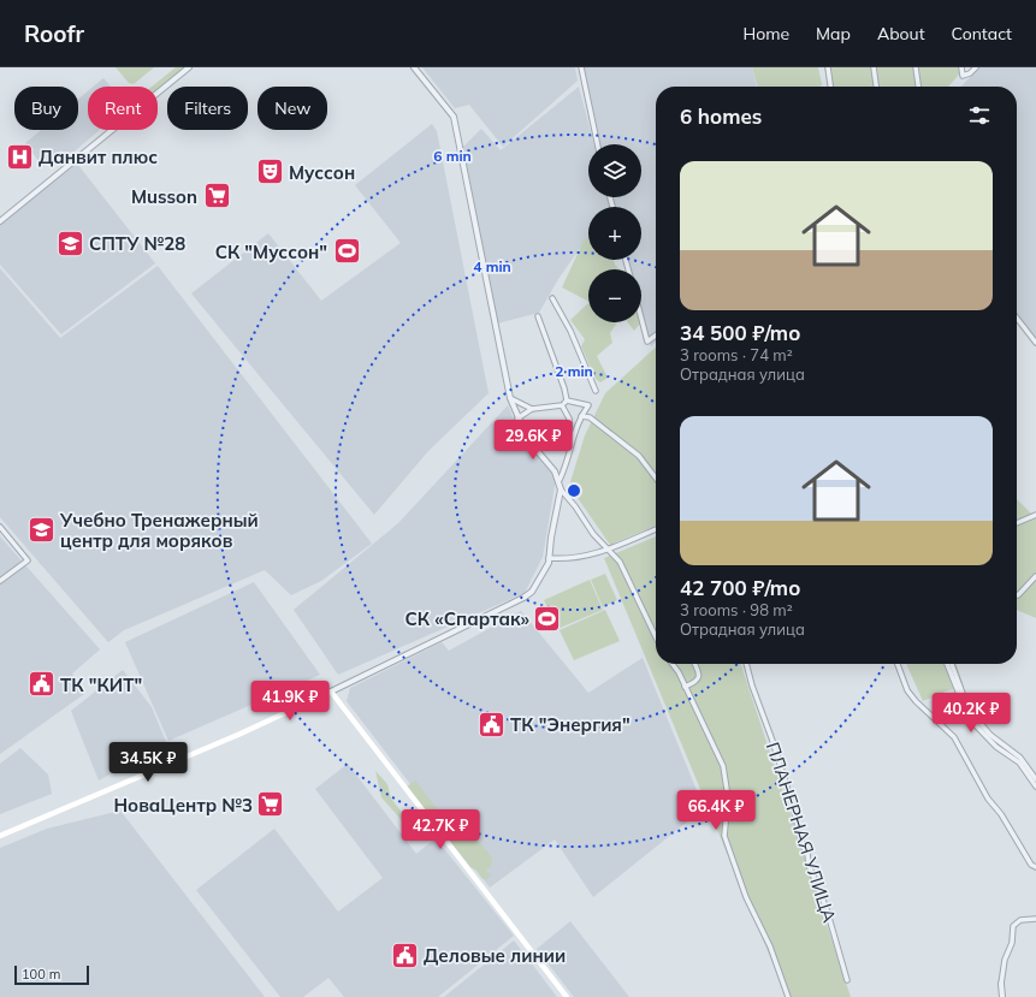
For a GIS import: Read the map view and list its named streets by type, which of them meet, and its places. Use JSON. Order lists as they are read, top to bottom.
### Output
{
  "streets": {
    "street": ["ПЛАНЕРНАЯ УЛИЦА"]
  },
  "places": {
    "hospital": ["Данвит плюс"],
    "theatre": ["Муссон"],
    "supermarket": ["Musson", "НоваЦентр №3"],
    "school or university": ["СПТУ №28", "Учебно Тренажерный центр для моряков"],
    "sports": ["СК \"Муссон\"", "СК «Спартак»"],
    "public building": ["ТК \"КИТ\"", "ТК \"Энергия\"", "Деловые линии"]
  },
  "scale_bar": "100 m",
  "page": {
    "header": "Roofr",
    "nav": [
      "Home",
      "Map",
      "About",
      "Contact"
    ],
    "chip": [
      "Buy",
      "Rent",
      "Filters",
      "New"
    ],
    "heading": "6 homes",
    "map_buttons": ["+", "−"],
    "list": [
      {
        "name": "34 500 ₽/mo",
        "note": "3 rooms · 74 m² · Отрадная улица"
      },
      {
        "name": "42 700 ₽/mo",
        "note": "3 rooms · 98 m² · Отрадная улица"
      }
    ],
    "price": [
      "29.6K ₽",
      "41.9K ₽",
      "40.2K ₽",
      "34.5K ₽",
      "66.4K ₽",
      "42.7K ₽"
    ],
    "scale": "100 m"
  },
  "rings": ["6 min", "4 min", "2 min"]
}
